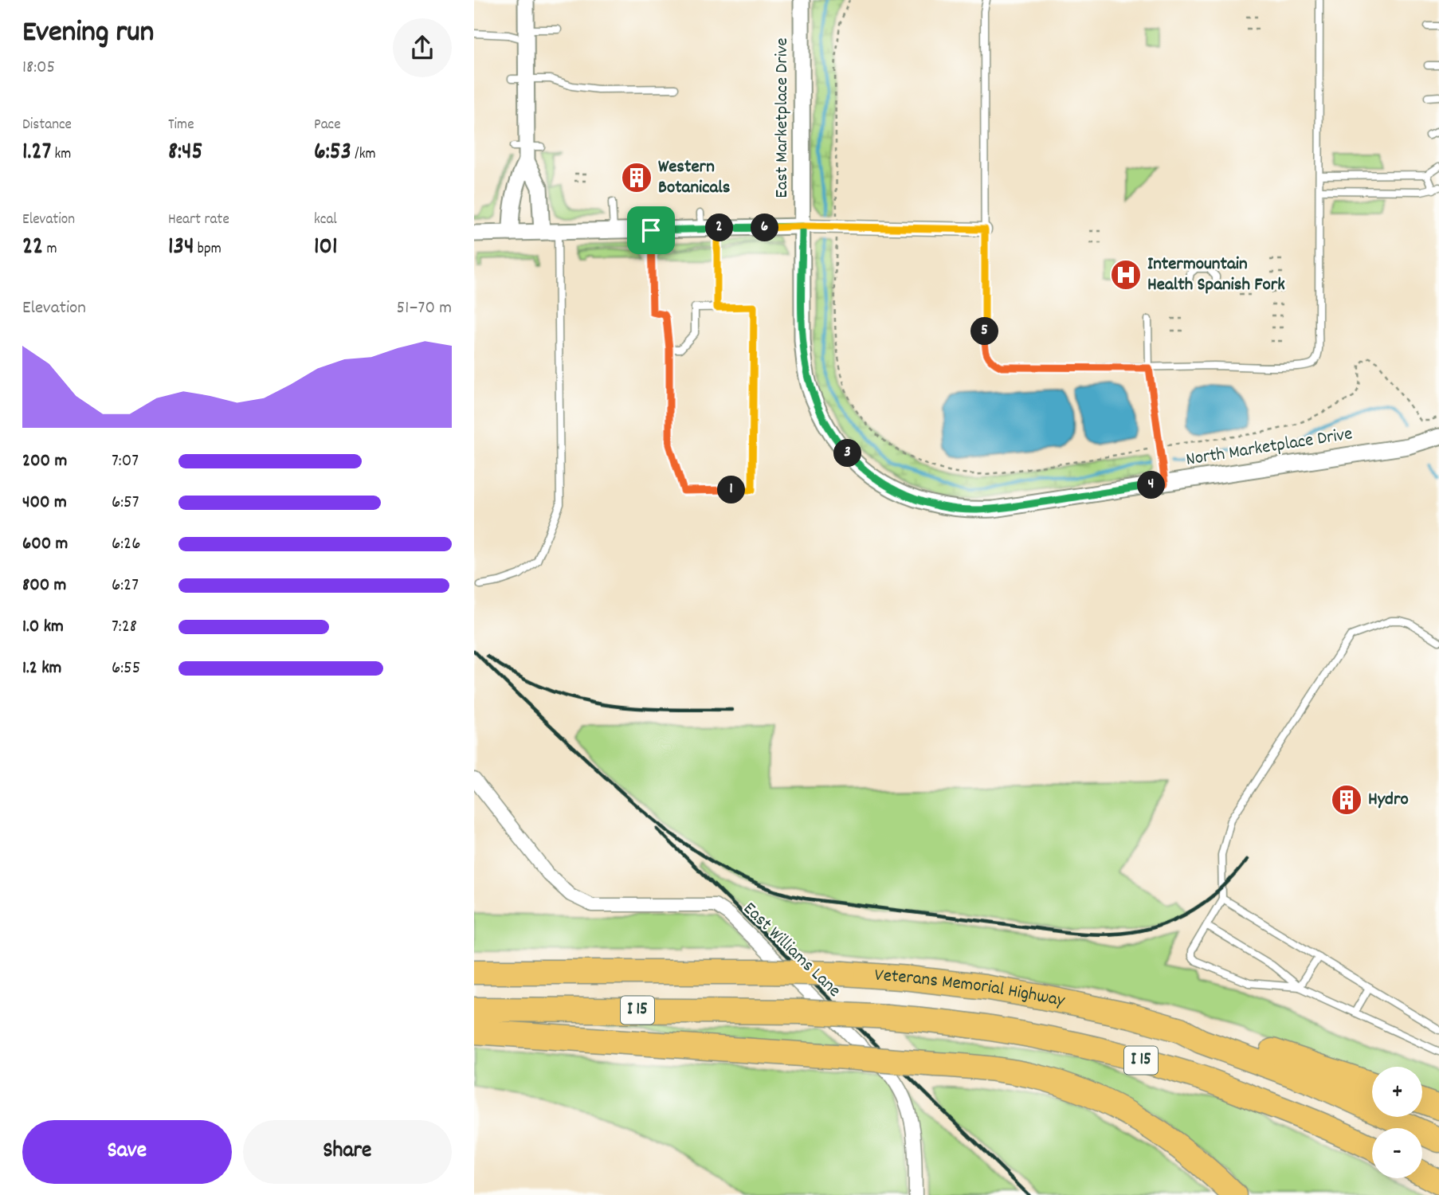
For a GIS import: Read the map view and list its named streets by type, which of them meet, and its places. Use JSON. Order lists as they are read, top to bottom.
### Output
{
  "streets": {
    "highway": ["Veterans Memorial Highway", "I 15"],
    "street": ["East Marketplace Drive", "North Marketplace Drive", "East Williams Lane"]
  },
  "crossings": [
    ["East Marketplace Drive", "North Marketplace Drive"]
  ],
  "places": {
    "building": ["Western Botanicals", "Hydro"],
    "hospital": ["Intermountain Health Spanish Fork"]
  },
  "page": {
    "heading": ["Evening run", "18:05"],
    "stats": [
      ["Distance", "1.27 km"],
      ["Time", "8:45"],
      ["Pace", "6:53 /km"],
      ["Elevation", "22 m"],
      ["Heart rate", "134 bpm"],
      ["kcal", "101"]
    ],
    "pins": [
      "2",
      "6",
      "5",
      "3",
      "4",
      "1"
    ],
    "chart": ["Elevation", "51–70 m"],
    "list": [
      {
        "name": "200 m",
        "note": "7:07"
      },
      {
        "name": "400 m",
        "note": "6:57"
      },
      {
        "name": "600 m",
        "note": "6:26"
      },
      {
        "name": "800 m",
        "note": "6:27"
      },
      {
        "name": "1.0 km",
        "note": "7:28"
      },
      {
        "name": "1.2 km",
        "note": "6:55"
      }
    ],
    "map_buttons": ["+", "−"],
    "buttons": ["Save", "Share"]
  }
}
